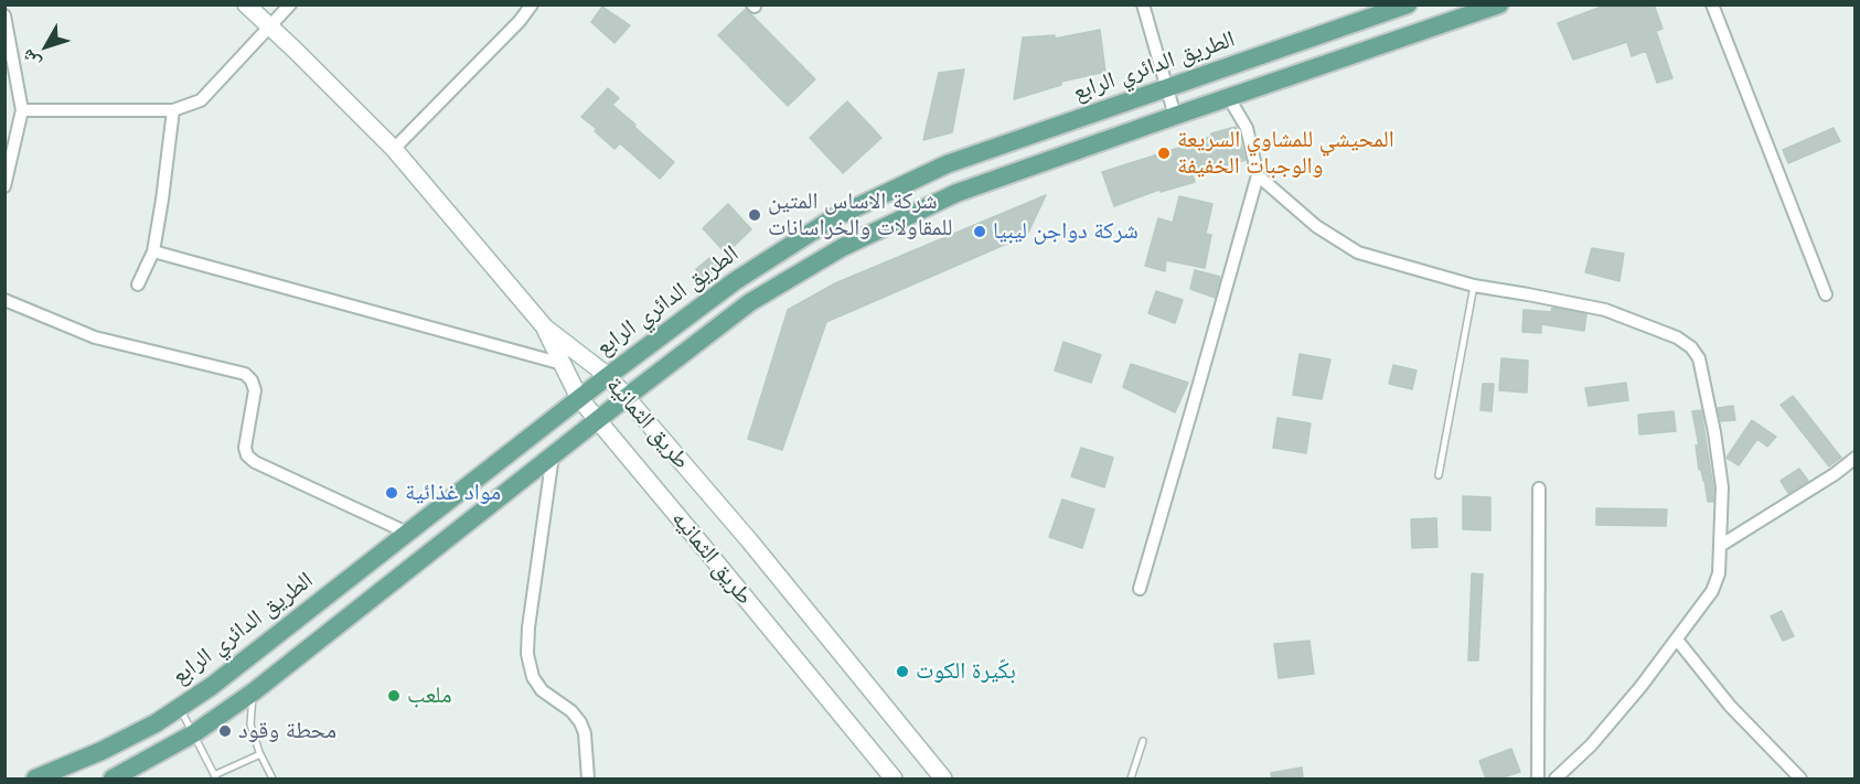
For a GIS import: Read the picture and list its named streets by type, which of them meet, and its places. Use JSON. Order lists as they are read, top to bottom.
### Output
{
  "streets": {
    "main road": ["الطريق الدائري الرابع"],
    "street": ["طريق الثمانية", "طريق الثمانيه"]
  },
  "crossings": [
    ["الطريق الدائري الرابع", "طريق الثمانية"],
    ["الطريق الدائري الرابع", "طريق الثمانيه"],
    ["طريق الثمانية", "طريق الثمانيه"]
  ],
  "places": [
    "المحيشي للمشاوي السريعة والوجبات الخفيفة",
    "شركة الاساس المتين للمقاولات والخراسانات",
    "شركة دواجن ليبيا",
    "مواد غذائية",
    "بكّيرة الكوت",
    "ملعب",
    "محطة وقود"
  ],
  "north": "bottom left"
}
